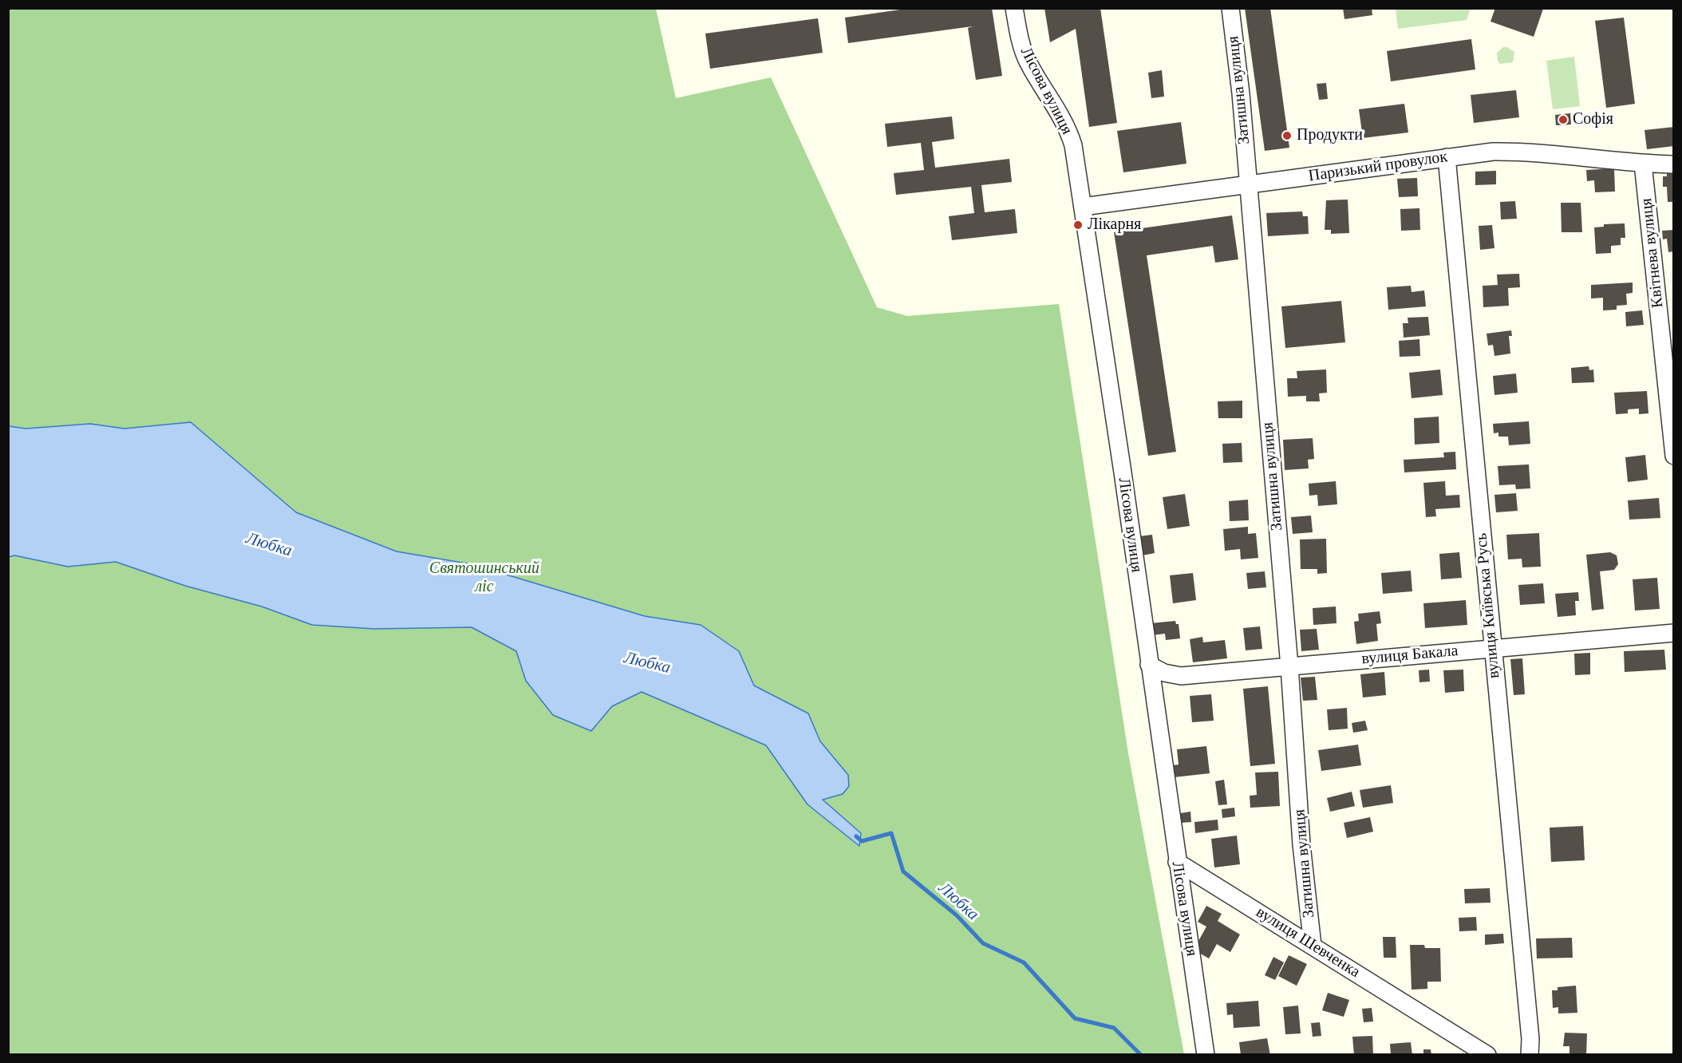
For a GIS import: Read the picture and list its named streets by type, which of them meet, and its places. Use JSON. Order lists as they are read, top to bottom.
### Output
{
  "streets": {
    "street": [
      "Затишна вулиця",
      "Лісова вулиця",
      "Паризький провулок",
      "Квітнева вулиця",
      "вулиця Київська Русь",
      "вулиця Бакала",
      "вулиця Шевченка"
    ]
  },
  "crossings": [
    ["Затишна вулиця", "Паризький провулок"],
    ["Затишна вулиця", "вулиця Бакала"],
    ["Затишна вулиця", "вулиця Шевченка"],
    ["Лісова вулиця", "Паризький провулок"],
    ["Лісова вулиця", "вулиця Бакала"],
    ["Лісова вулиця", "вулиця Шевченка"],
    ["Паризький провулок", "Квітнева вулиця"],
    ["Паризький провулок", "вулиця Київська Русь"],
    ["вулиця Київська Русь", "вулиця Бакала"]
  ],
  "water": ["Любка"],
  "parks": ["Святошинський ліс"],
  "places": ["Софія", "Продукти", "Лікарня"]
}
